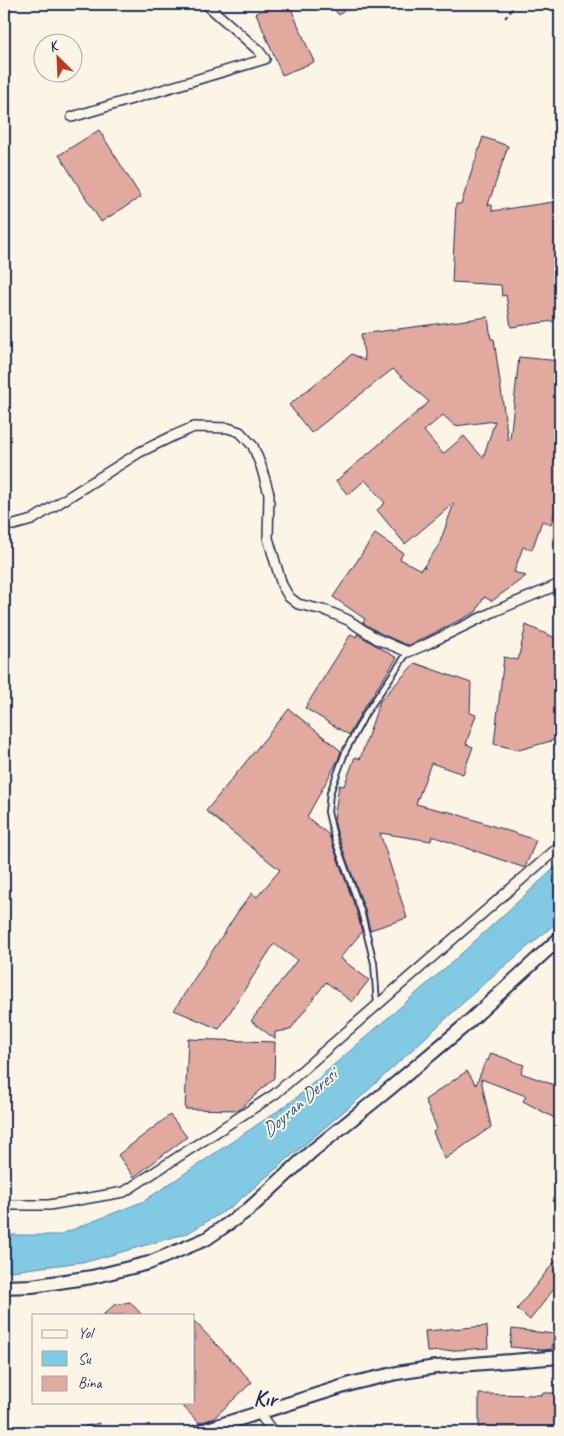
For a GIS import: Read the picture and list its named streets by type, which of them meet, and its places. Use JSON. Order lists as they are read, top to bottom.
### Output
{
  "districts": ["Kır"],
  "water": ["Doyran Deresi"],
  "legend": ["Yol", "Su", "Bina"],
  "north": "top left"
}
